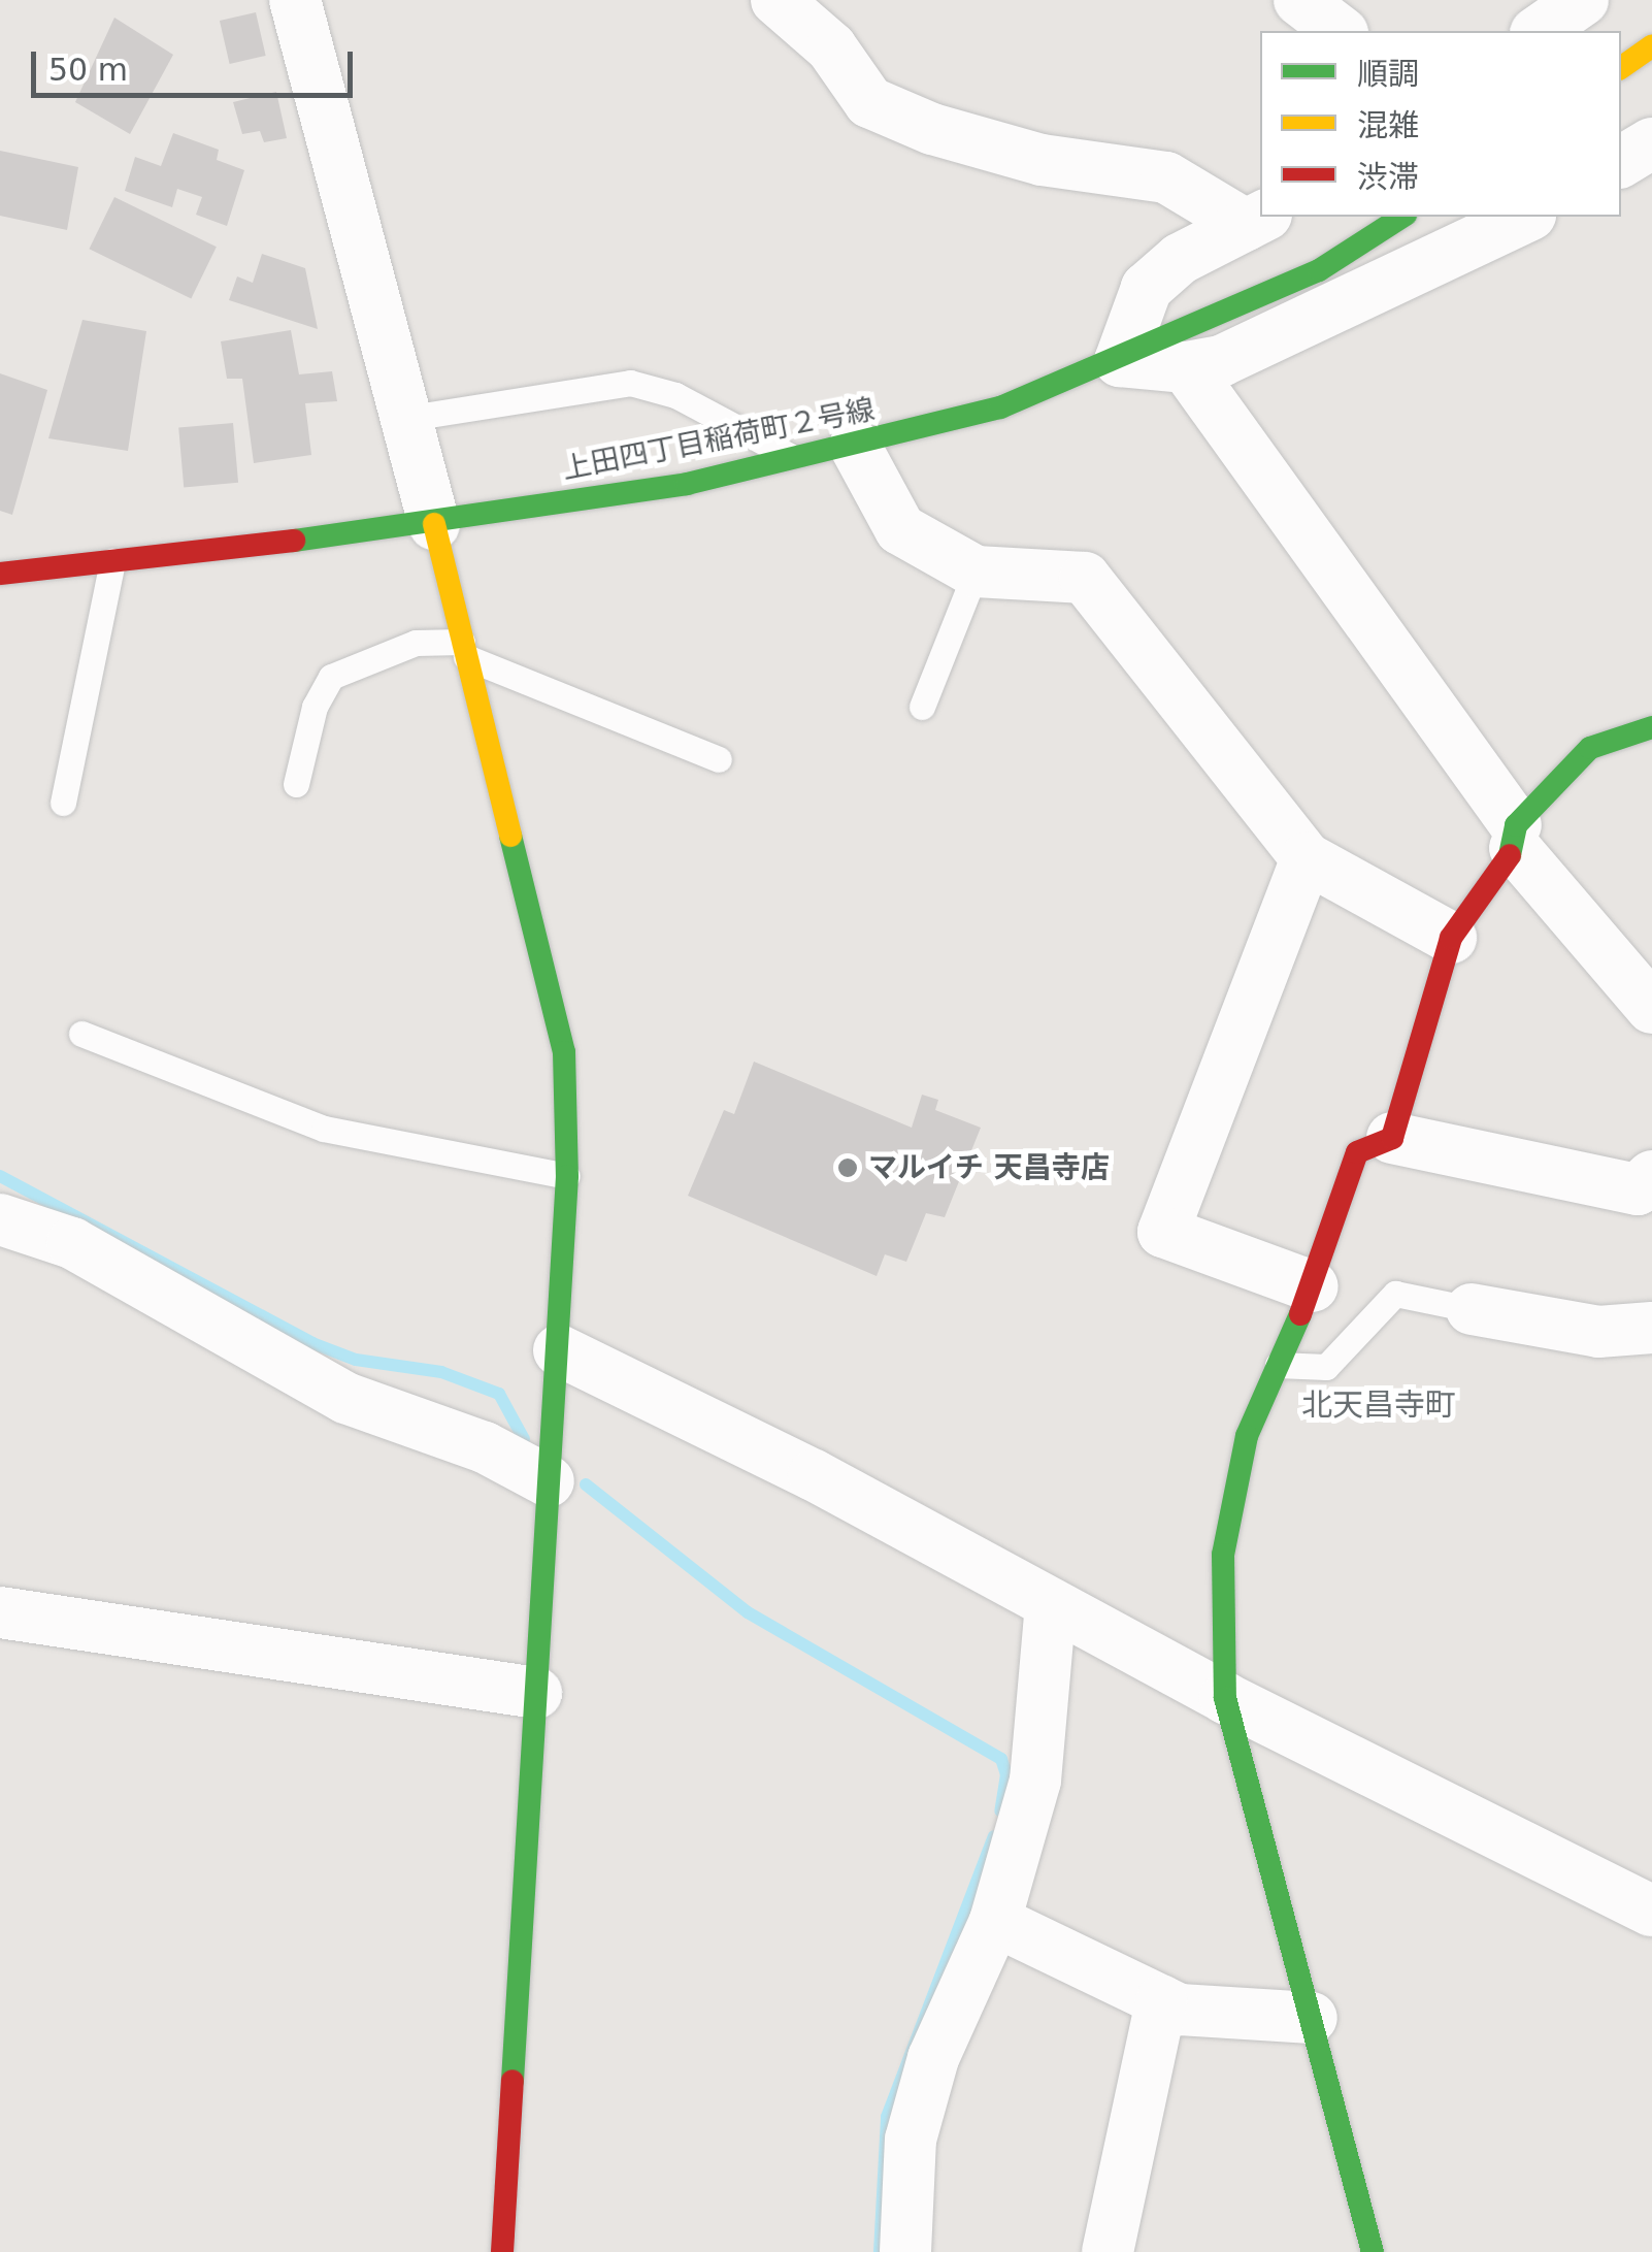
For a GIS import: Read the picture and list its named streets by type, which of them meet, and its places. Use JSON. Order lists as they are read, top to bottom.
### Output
{
  "streets": {
    "street": ["上田四丁目稲荷町２号線"]
  },
  "districts": ["北天昌寺町"],
  "places": ["マルイチ 天昌寺店"],
  "legend": ["順調", "混雑", "渋滞"],
  "scale_bar": "50 m"
}
